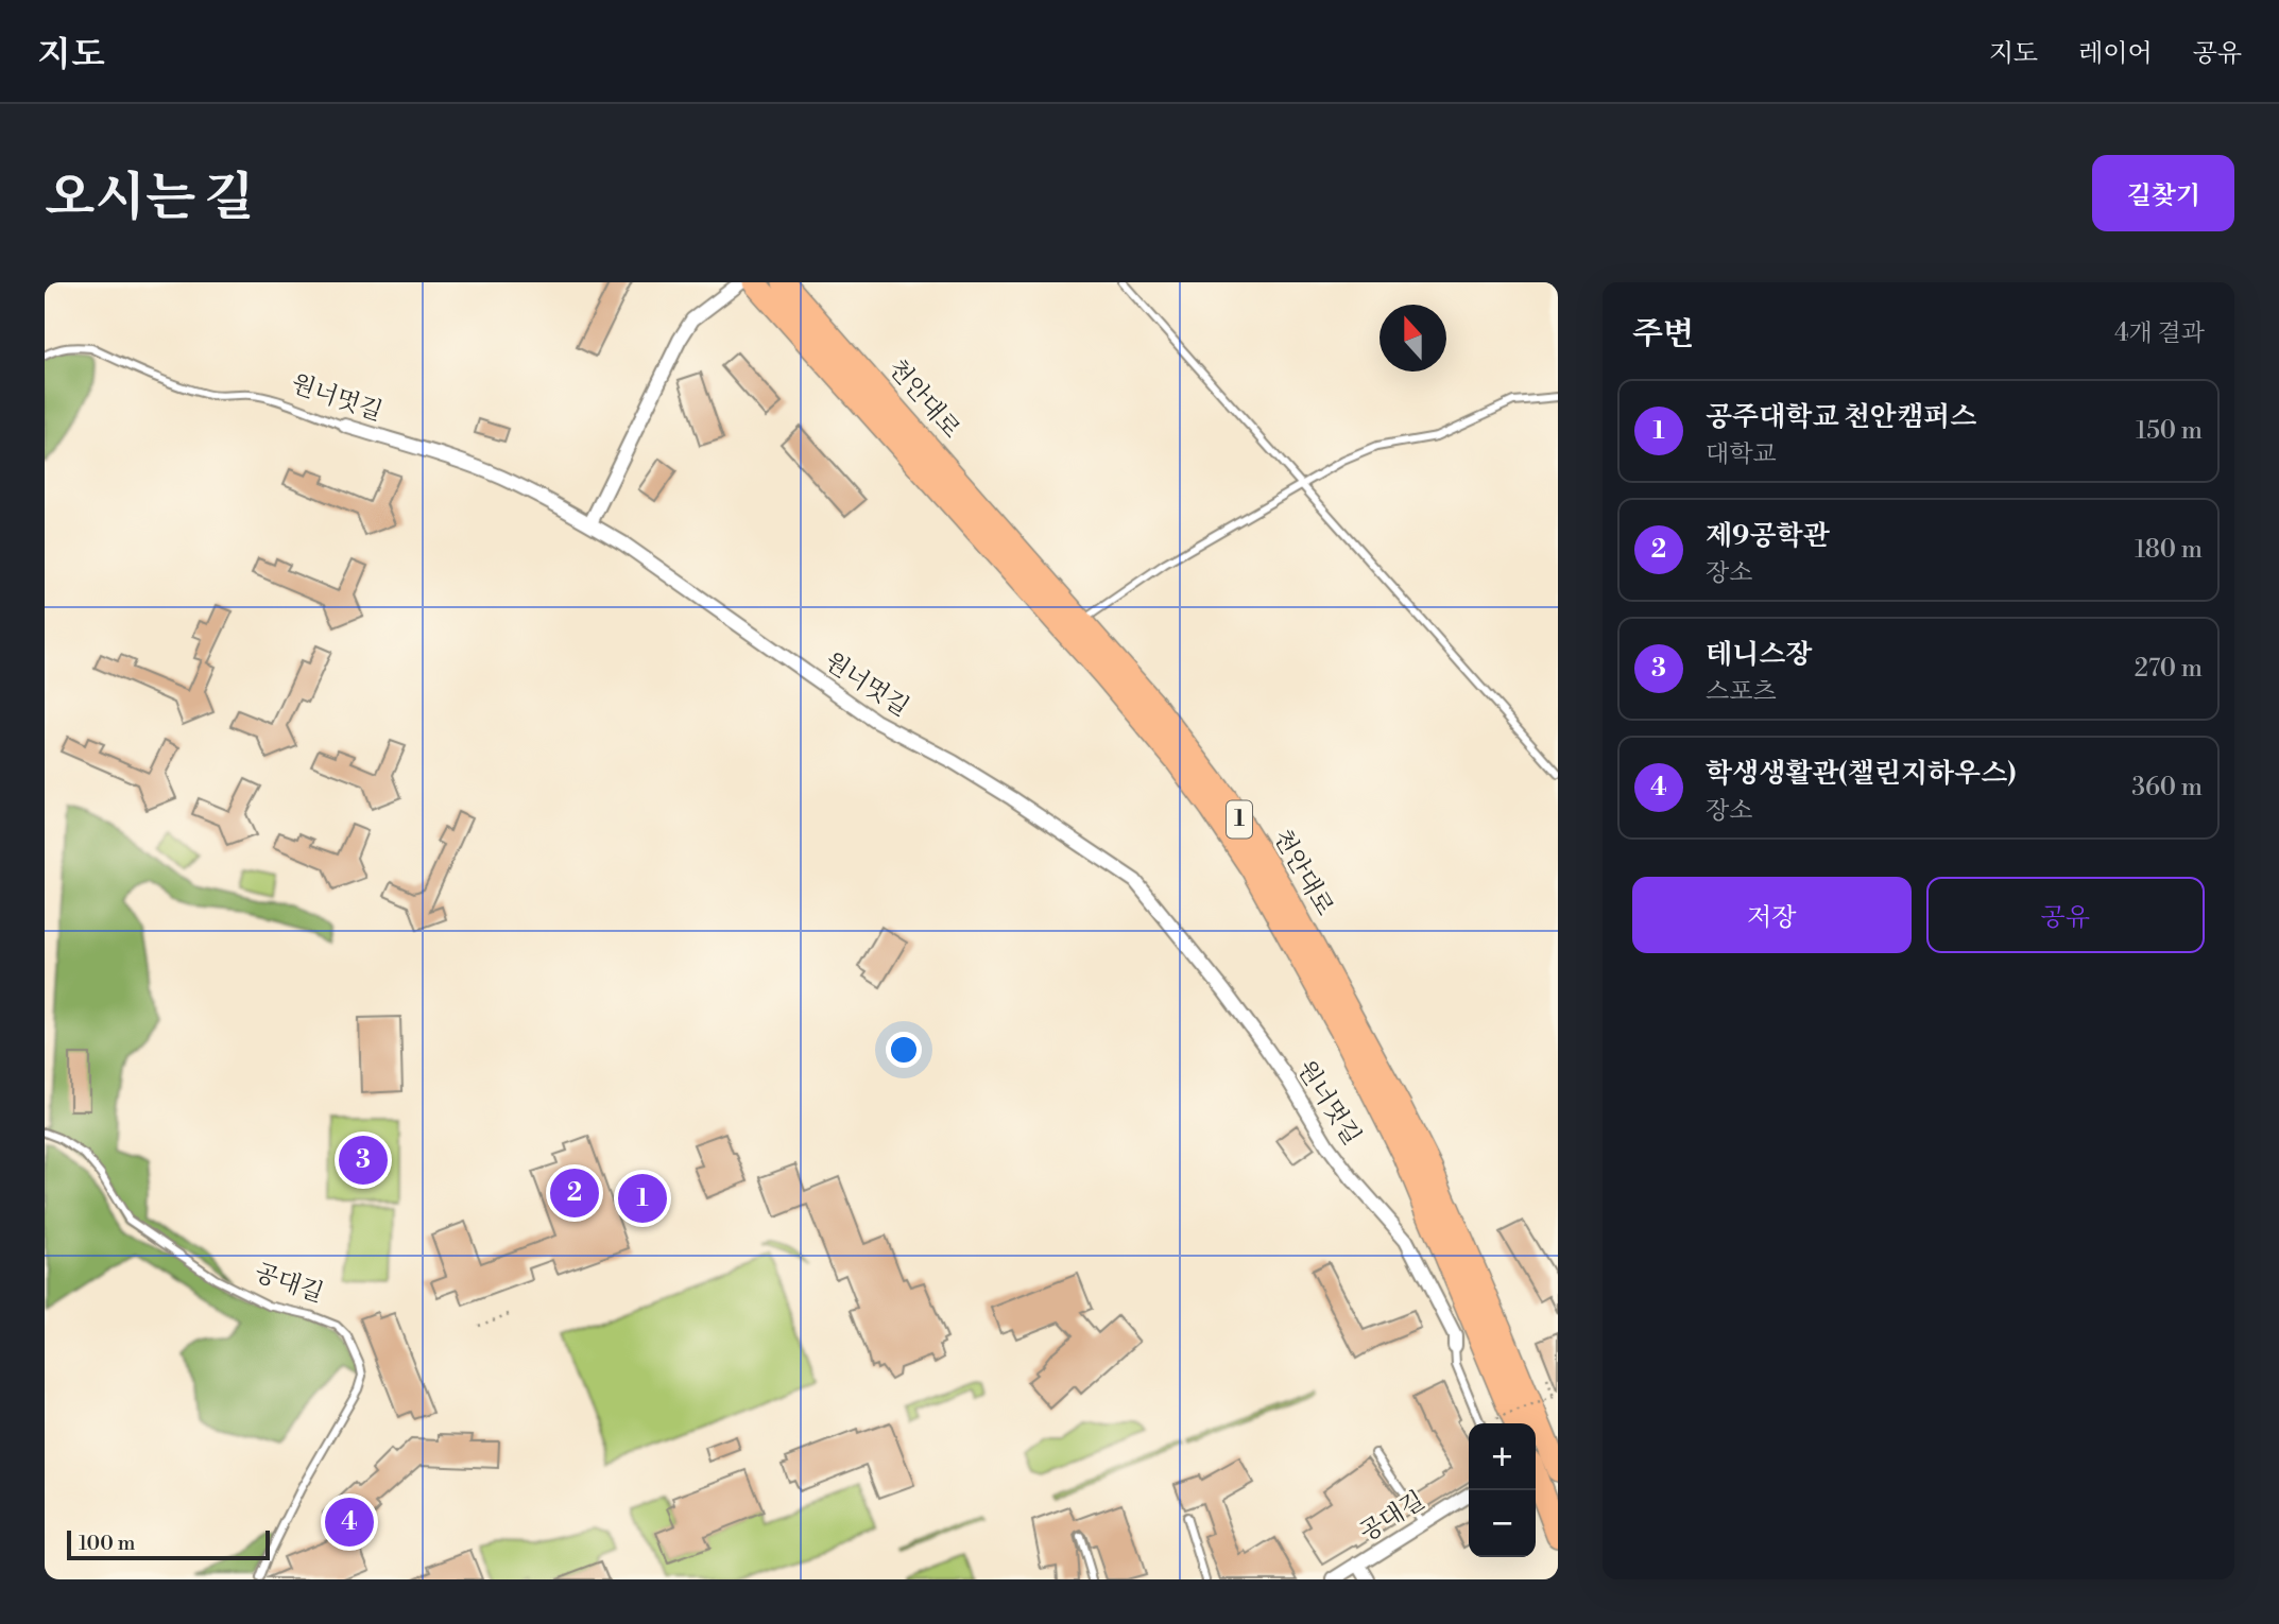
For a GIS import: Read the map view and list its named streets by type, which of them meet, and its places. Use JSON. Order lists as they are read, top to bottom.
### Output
{
  "streets": {
    "main road": ["천안대로", "1"],
    "street": ["원너멋길", "공대길"]
  },
  "scale_bar": "100 m",
  "north": "top",
  "page": {
    "header": "지도",
    "nav": ["지도", "레이어", "공유"],
    "title": "오시는 길",
    "buttons": [
      "길찾기",
      ["저장", "공유"]
    ],
    "heading": ["주변", "4개 결과"],
    "list": [
      {
        "mark": "1",
        "name": "공주대학교 천안캠퍼스",
        "note": "대학교",
        "value": "150 m"
      },
      {
        "mark": "2",
        "name": "제9공학관",
        "note": "장소",
        "value": "180 m"
      },
      {
        "mark": "3",
        "name": "테니스장",
        "note": "스포츠",
        "value": "270 m"
      },
      {
        "mark": "4",
        "name": "학생생활관(챌린지하우스)",
        "note": "장소",
        "value": "360 m"
      }
    ],
    "pins": [
      "3",
      "2",
      "1",
      "4"
    ],
    "map_buttons": ["+", "−"],
    "scale": "100 m"
  }
}
